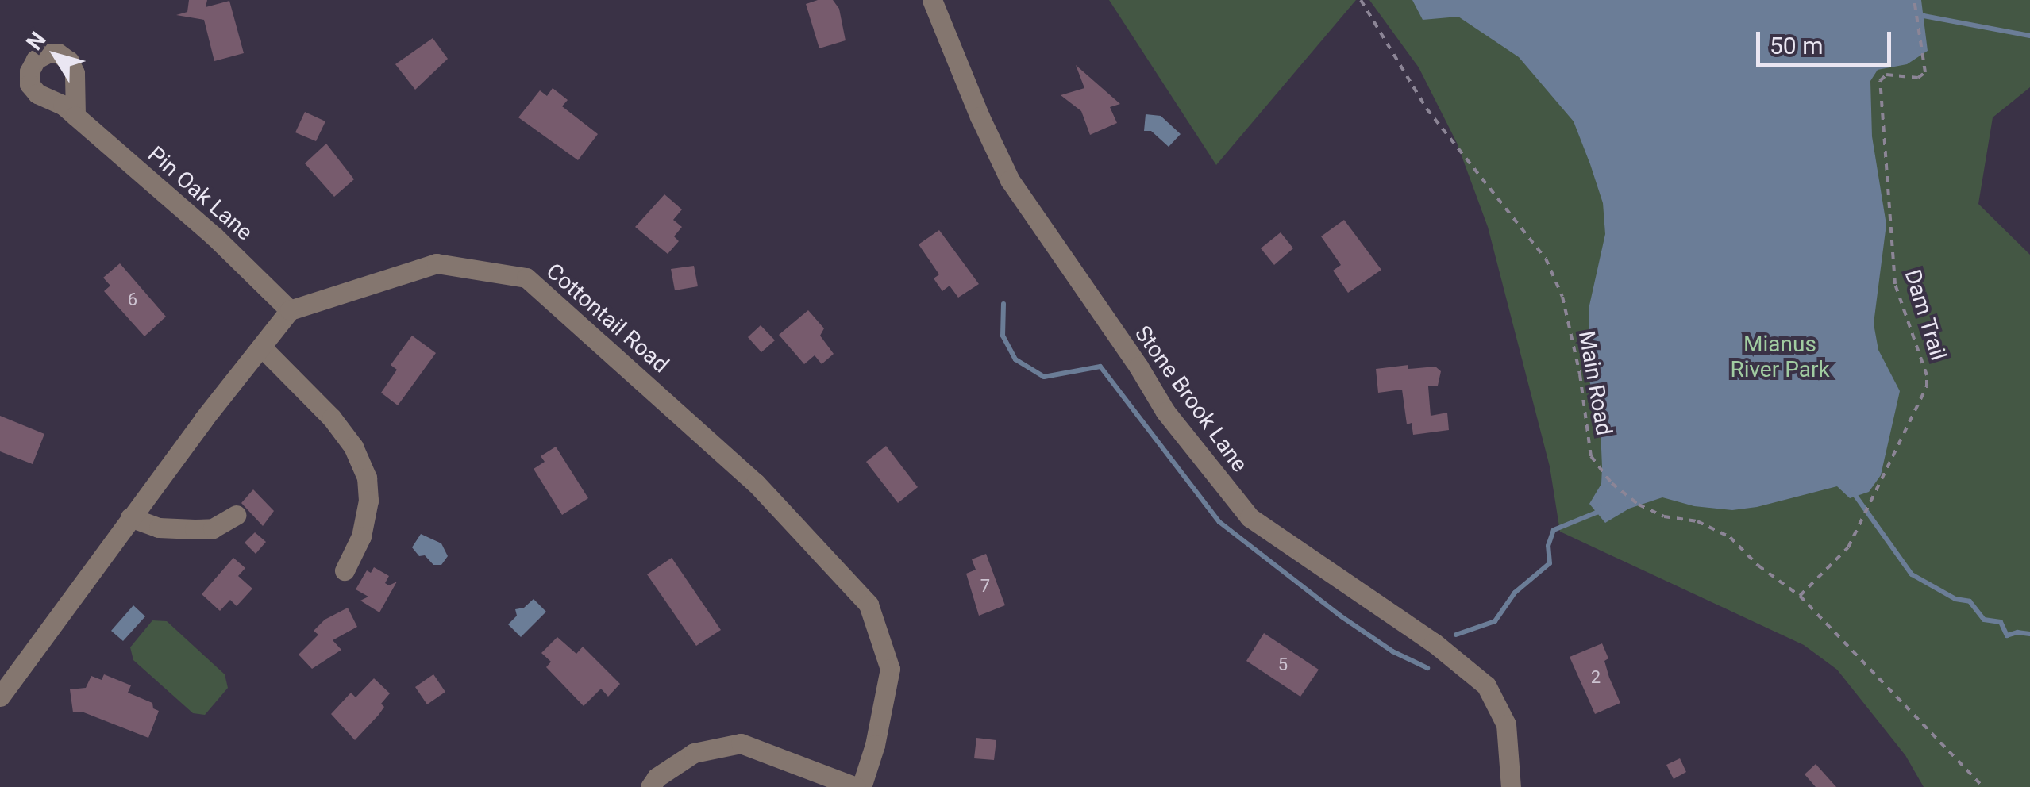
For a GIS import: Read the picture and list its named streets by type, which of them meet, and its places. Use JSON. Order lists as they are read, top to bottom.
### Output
{
  "streets": {
    "street": ["Pin Oak Lane", "Cottontail Road", "Stone Brook Lane"],
    "path": ["Dam Trail", "Main Road"]
  },
  "crossings": [
    ["Pin Oak Lane", "Cottontail Road"],
    ["Dam Trail", "Main Road"]
  ],
  "parks": ["Mianus River Park"],
  "house_numbers": [
    "6",
    "7",
    "5",
    "2"
  ],
  "scale_bar": "50 m",
  "north": "top left"
}
